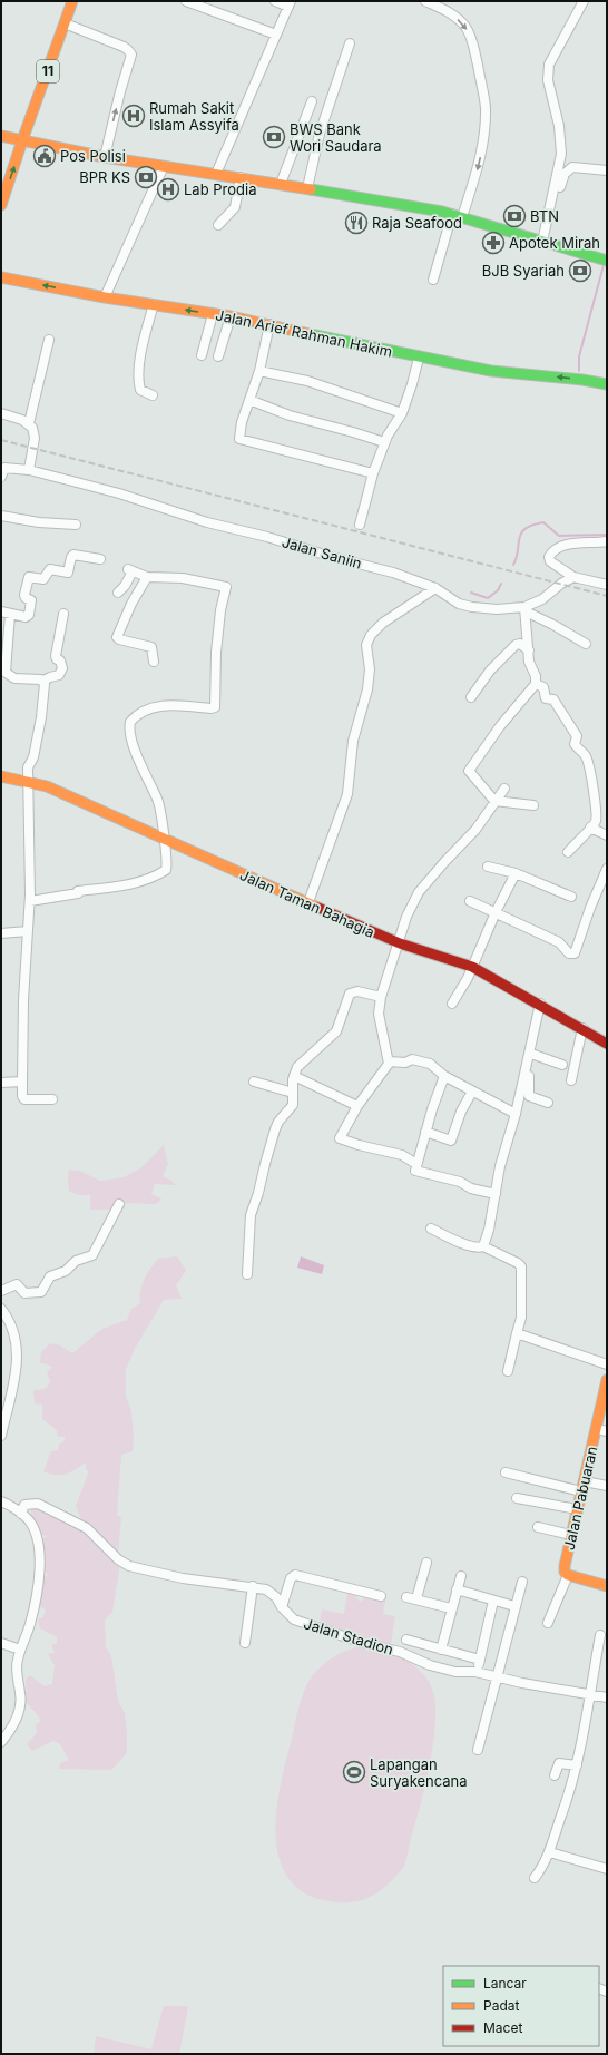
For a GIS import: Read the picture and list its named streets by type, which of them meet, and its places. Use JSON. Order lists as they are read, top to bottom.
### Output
{
  "streets": {
    "main road": [
      "11",
      "Jalan Arief Rahman Hakim",
      "Jalan Taman Bahagia",
      "Jalan Pabuaran"
    ],
    "street": ["Jalan Saniin", "Jalan Stadion"]
  },
  "one_way": ["Jalan Arief Rahman Hakim"],
  "places": {
    "hospital": ["Rumah Sakit Islam Assyifa", "Lab Prodia"],
    "bank": [
      "BWS Bank Wori Saudara",
      "BPR KS",
      "BTN",
      "BJB Syariah"
    ],
    "public building": ["Pos Polisi"],
    "restaurant": ["Raja Seafood"],
    "pharmacy": ["Apotek Mirah"],
    "sports": ["Lapangan Suryakencana"]
  },
  "legend": ["Lancar", "Padat", "Macet"]
}
